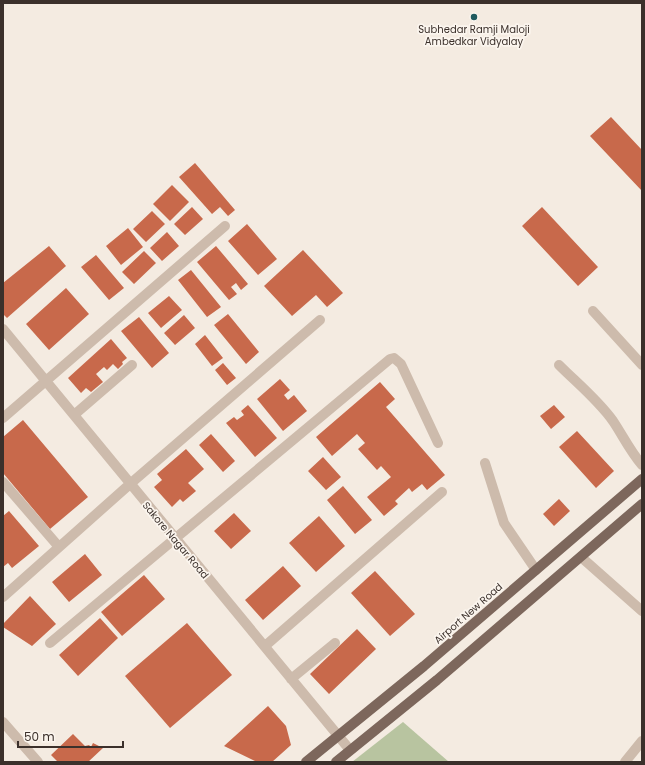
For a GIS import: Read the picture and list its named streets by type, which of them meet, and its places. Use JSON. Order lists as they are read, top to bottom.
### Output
{
  "streets": {
    "main road": ["Airport New Road"],
    "street": ["Sakore Nagar Road"]
  },
  "crossings": [
    ["Sakore Nagar Road", "Airport New Road"]
  ],
  "places": ["Subhedar Ramji Maloji Ambedkar Vidyalay"],
  "scale_bar": "50 m"
}
